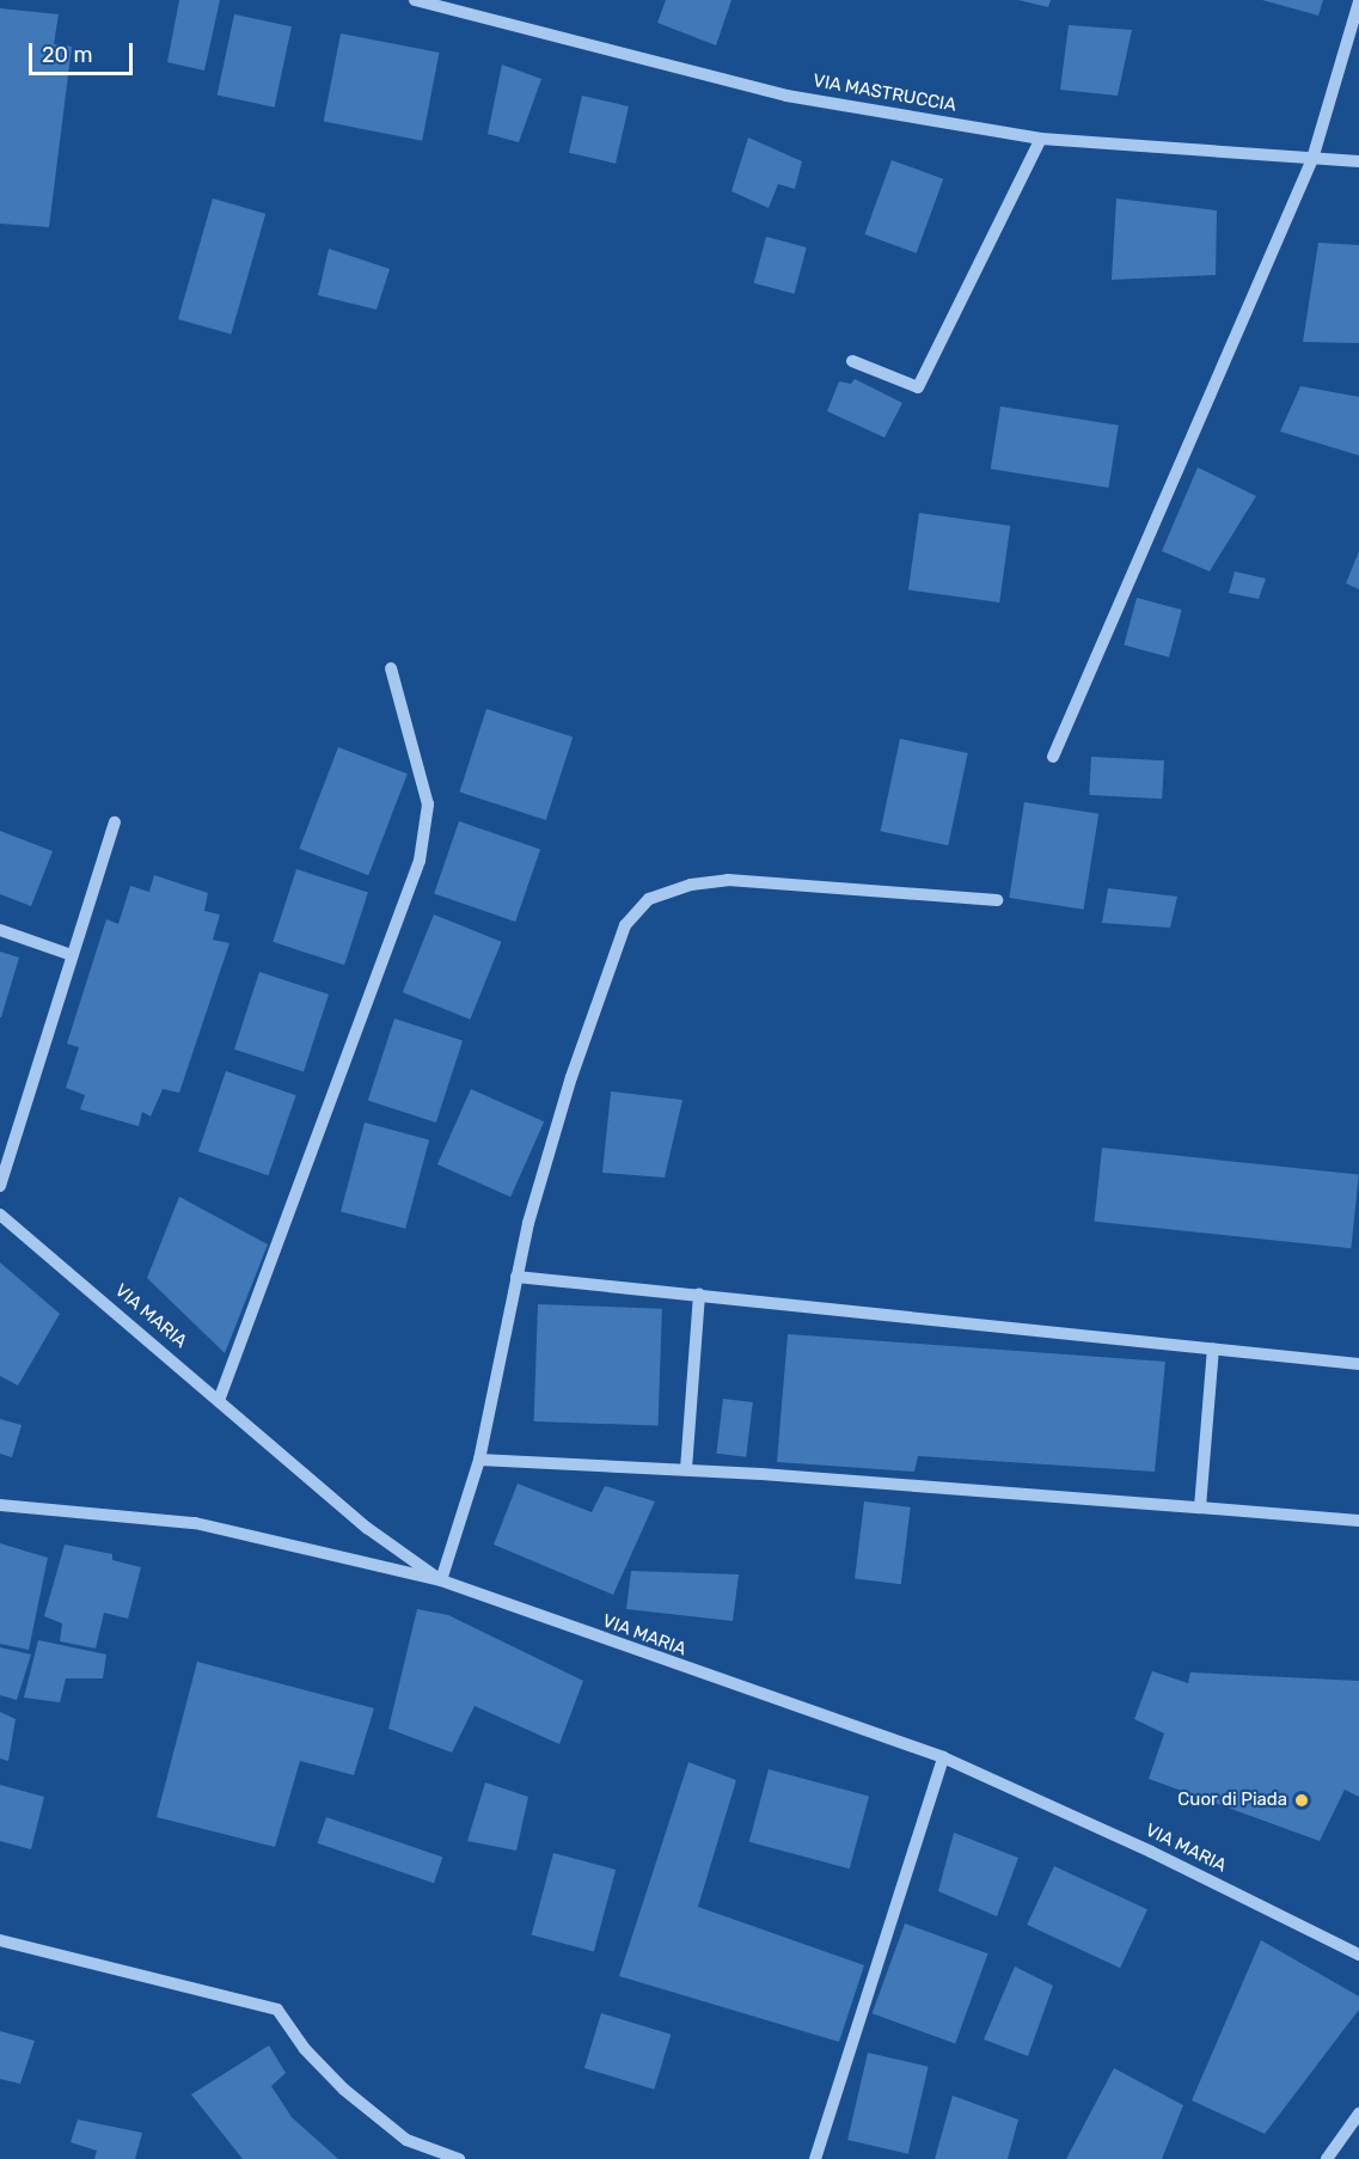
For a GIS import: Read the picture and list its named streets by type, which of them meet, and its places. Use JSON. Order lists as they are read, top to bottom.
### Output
{
  "streets": {
    "street": ["VIA MASTRUCCIA", "VIA MARIA"]
  },
  "places": ["Cuor di Piada"],
  "scale_bar": "20 m"
}
